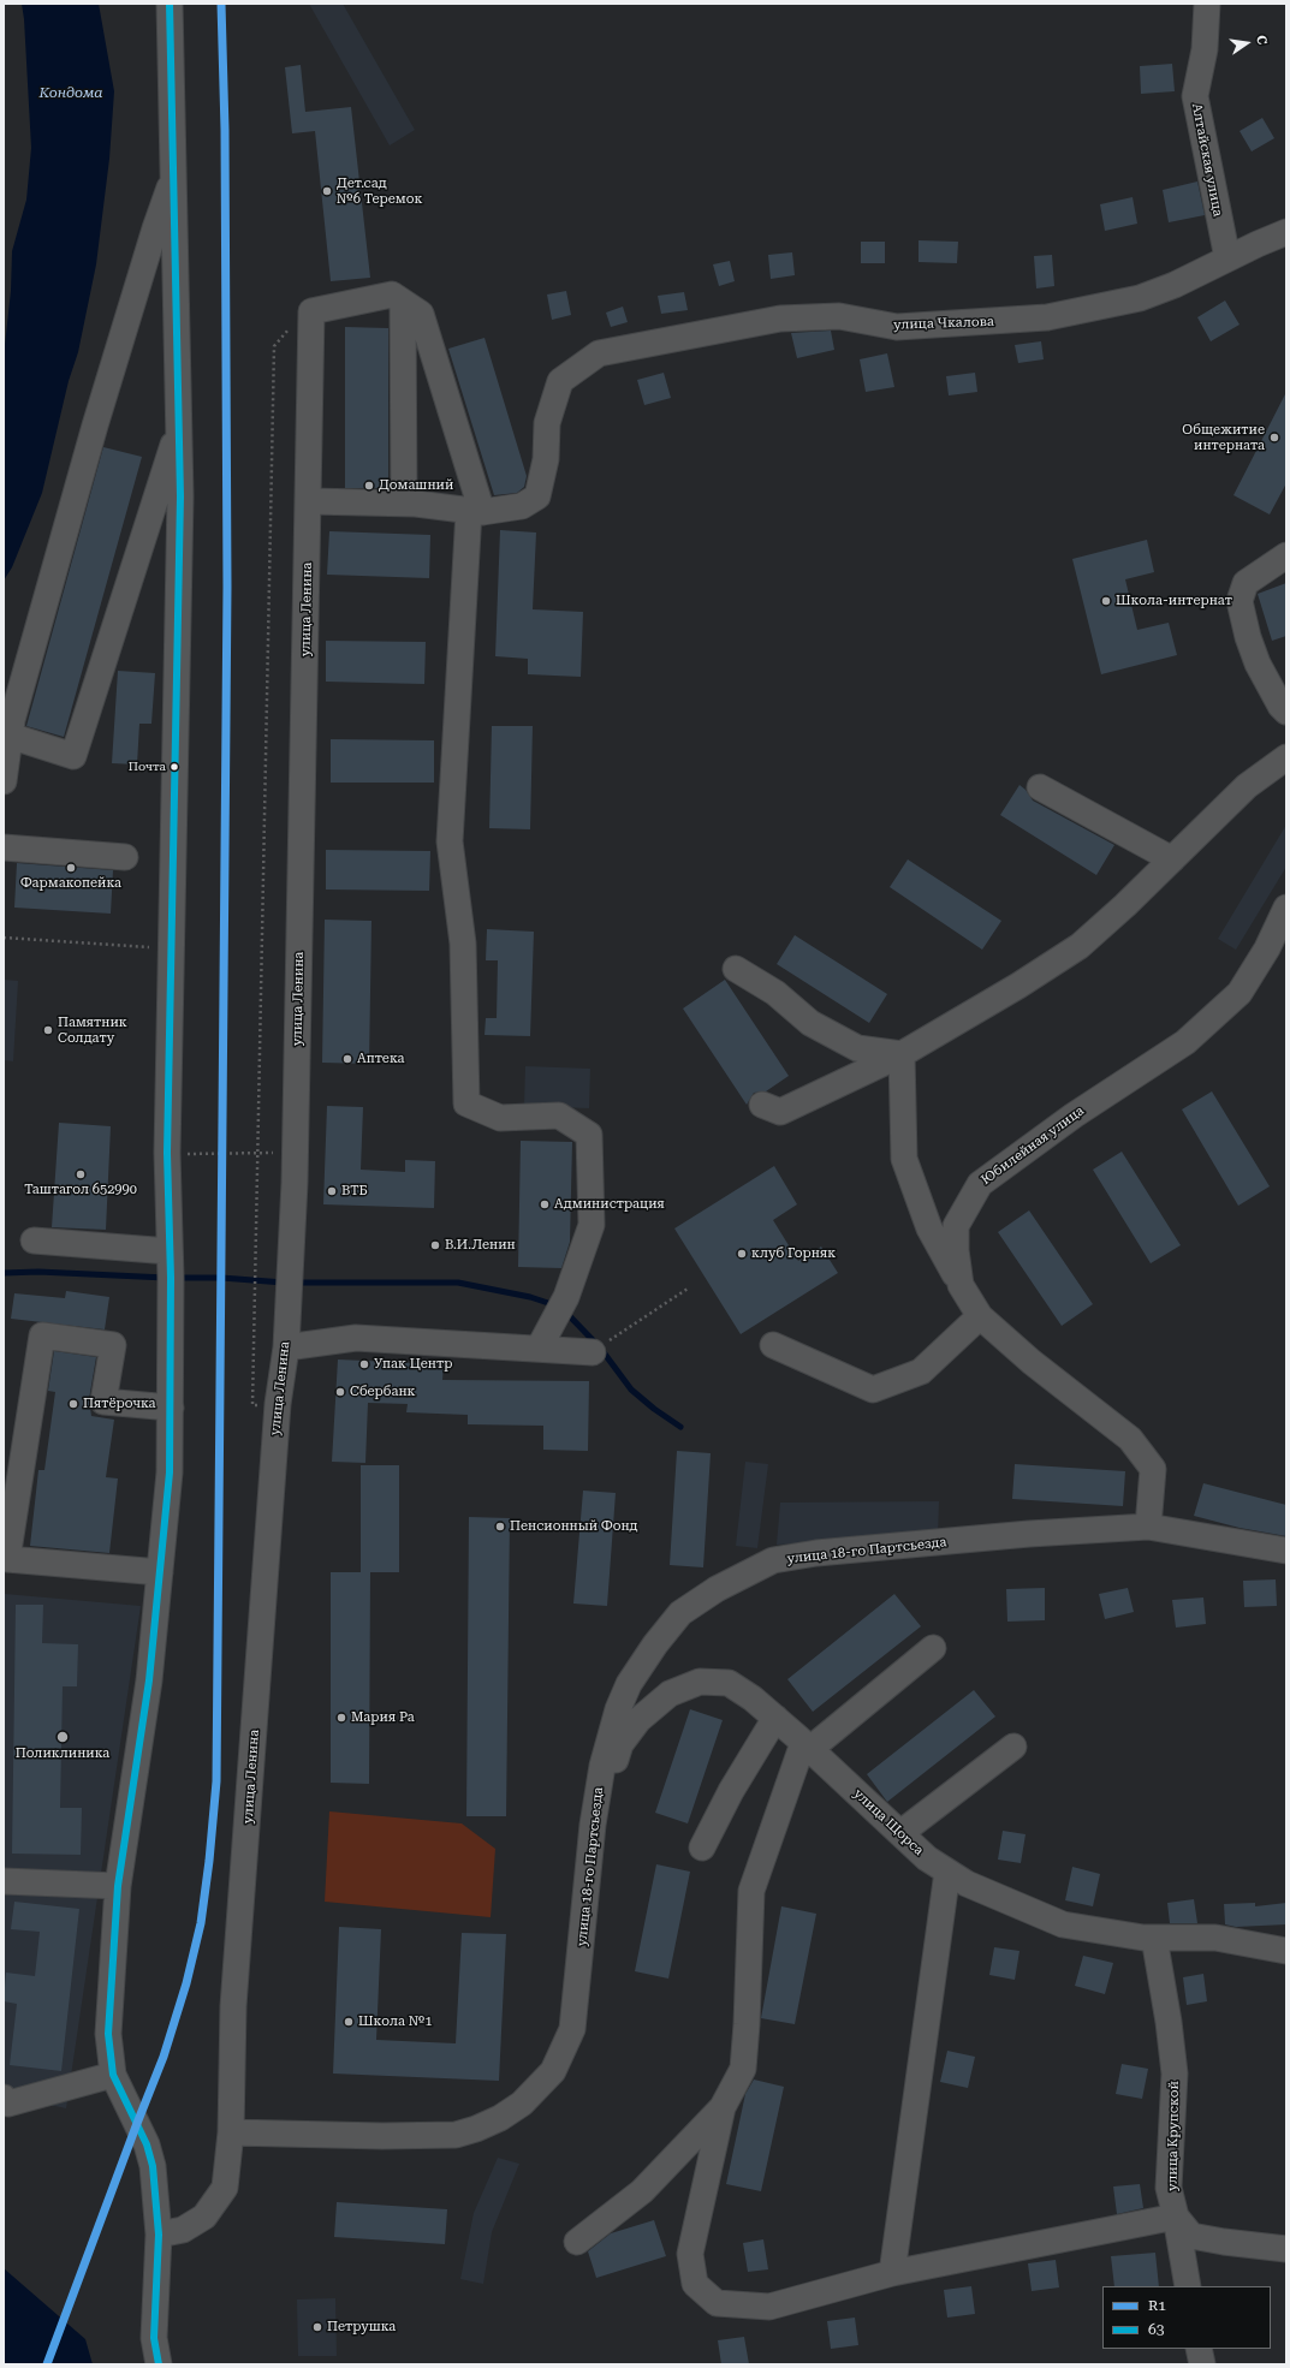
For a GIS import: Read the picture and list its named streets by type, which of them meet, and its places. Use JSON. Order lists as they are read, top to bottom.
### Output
{
  "streets": {
    "street": [
      "Алтайская улица",
      "улица Чкалова",
      "улица Ленина",
      "Юбилейная улица",
      "улица 18-го Партсьезда",
      "улица Щорса",
      "улица Крупской"
    ]
  },
  "crossings": [
    ["Алтайская улица", "улица Чкалова"],
    ["улица Ленина", "улица 18-го Партсьезда"],
    ["Юбилейная улица", "улица 18-го Партсьезда"],
    ["улица 18-го Партсьезда", "улица Щорса"],
    ["улица Щорса", "улица Крупской"]
  ],
  "water": ["Кондома"],
  "places": [
    "Дет.сад №6 Теремок",
    "Общежитие интерната",
    "Домашний",
    "Школа-интернат",
    "Почта",
    "Фармакопейка",
    "Памятник Солдату",
    "Аптека",
    "Таштагол 652990",
    "ВТБ",
    "Администрация",
    "В.И.Ленин",
    "клуб Горняк",
    "Упак Центр",
    "Сбербанк",
    "Пятёрочка",
    "Пенсионный Фонд",
    "Мария Ра",
    "Поликлиника",
    "Школа №1",
    "Петрушка"
  ],
  "lines": ["transit line R1", "transit line 63"],
  "legend": ["R1", "63"],
  "north": "right"
}
